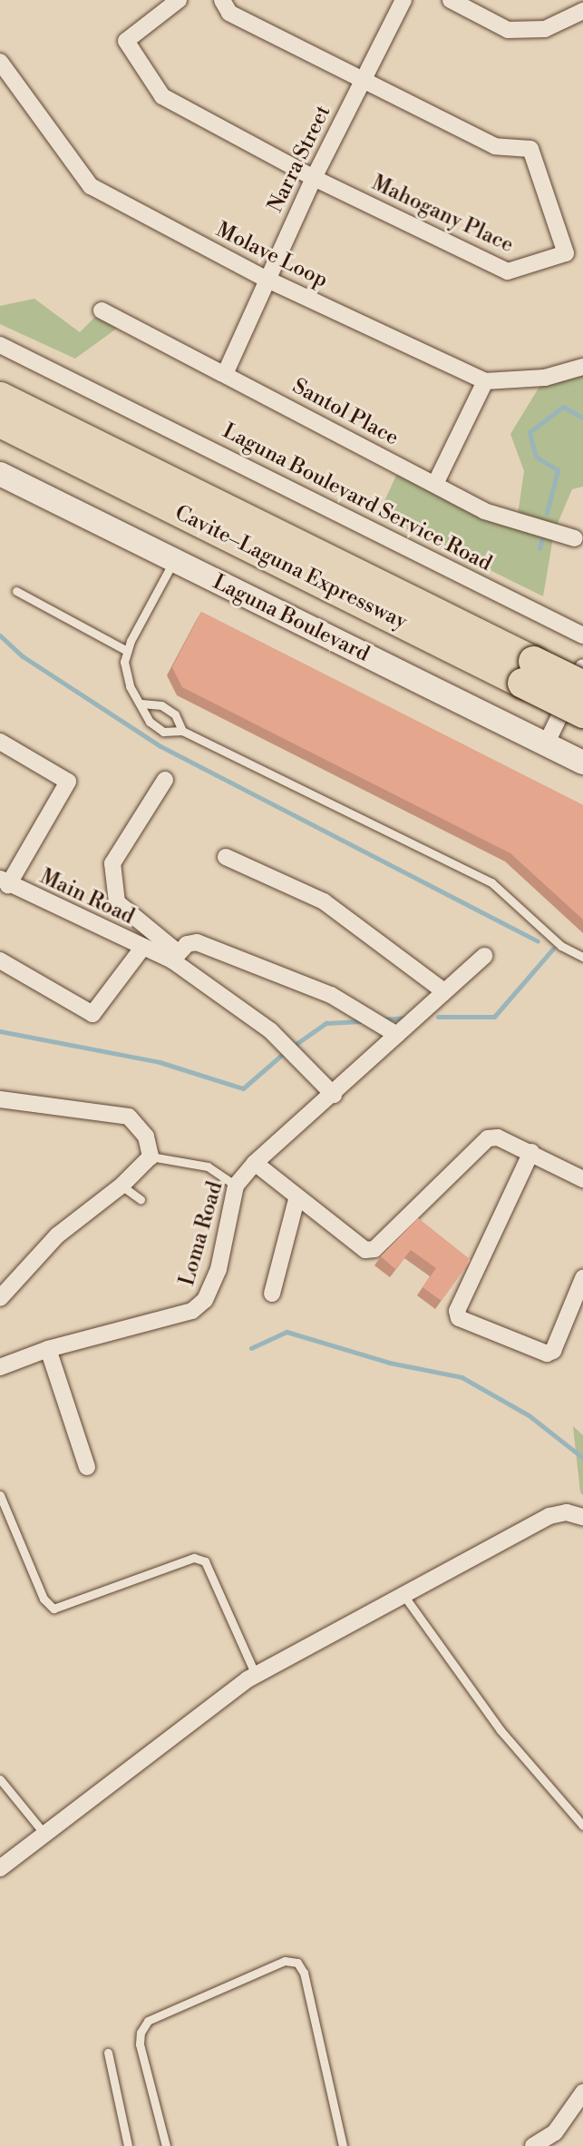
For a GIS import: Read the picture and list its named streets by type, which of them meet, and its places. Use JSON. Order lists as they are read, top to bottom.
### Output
{
  "streets": {
    "highway": ["Cavite–Laguna Expressway"],
    "main road": ["Laguna Boulevard"],
    "street": [
      "Narra Street",
      "Mahogany Place",
      "Molave Loop",
      "Santol Place",
      "Laguna Boulevard Service Road",
      "Main Road",
      "Loma Road"
    ]
  },
  "crossings": [
    ["Narra Street", "Mahogany Place"],
    ["Narra Street", "Molave Loop"],
    ["Narra Street", "Santol Place"]
  ]
}
